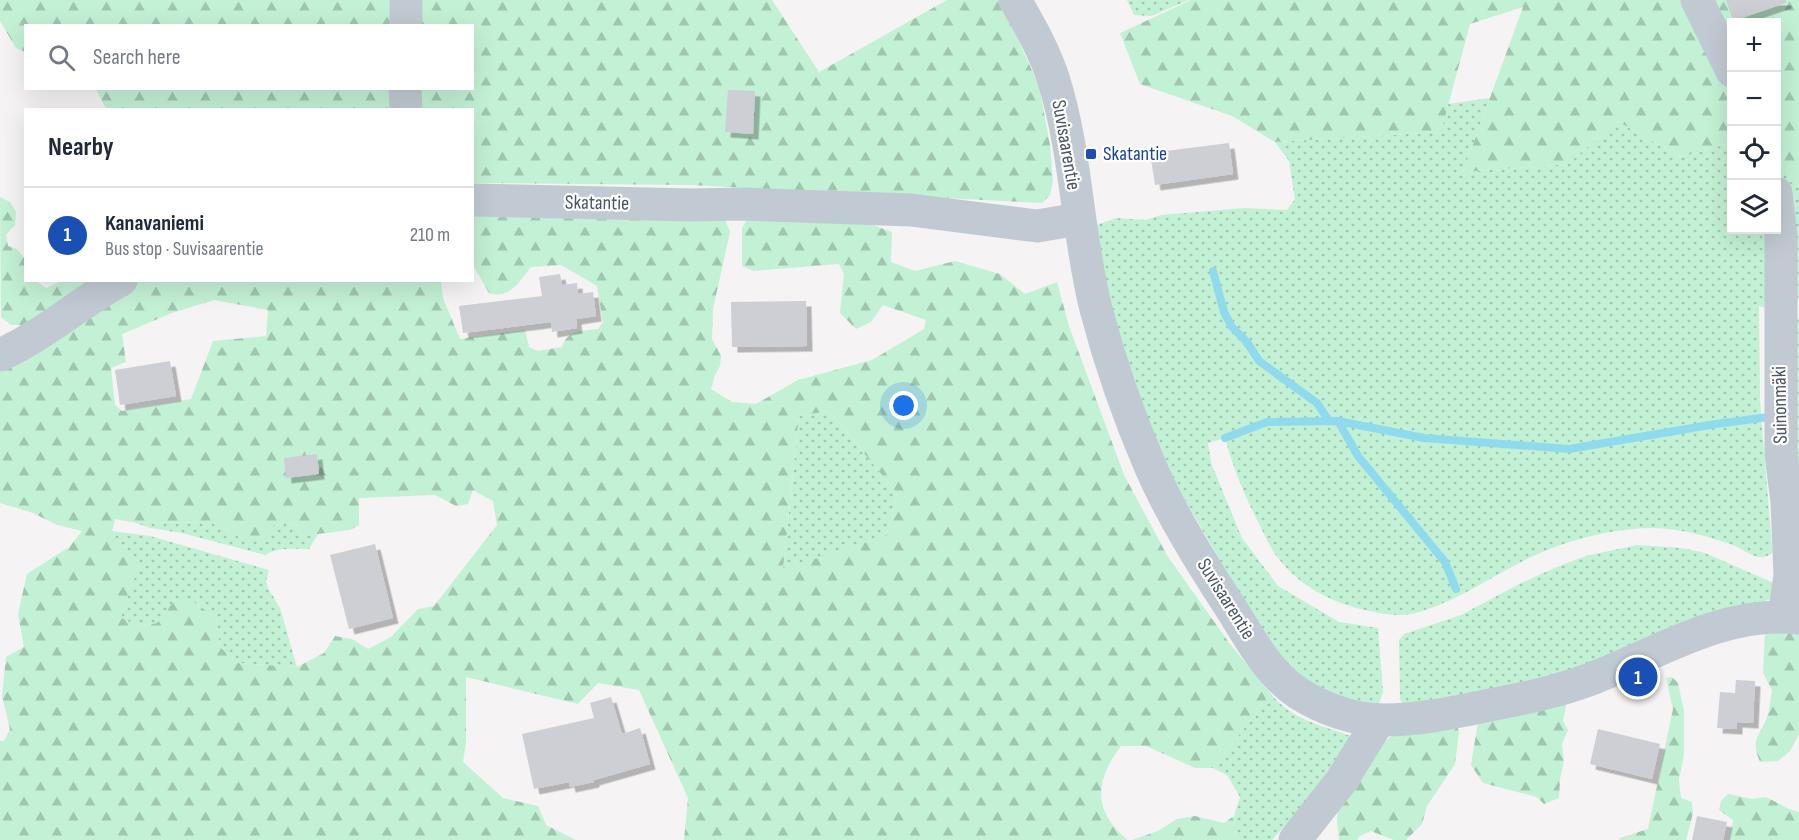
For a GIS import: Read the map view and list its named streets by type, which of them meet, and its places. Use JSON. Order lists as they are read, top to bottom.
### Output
{
  "streets": {
    "street": ["Suvisaarentie", "Skatantie", "Suinonmäki"]
  },
  "crossings": [
    ["Suvisaarentie", "Skatantie"],
    ["Suvisaarentie", "Suinonmäki"]
  ],
  "places": {
    "transit": ["Skatantie"]
  },
  "page": {
    "map_buttons": ["+", "−"],
    "search": "Search here",
    "heading": "Nearby",
    "list": [
      {
        "mark": "1",
        "name": "Kanavaniemi",
        "note": "Bus stop · Suvisaarentie",
        "value": "210 m"
      }
    ],
    "pins": "1"
  }
}
